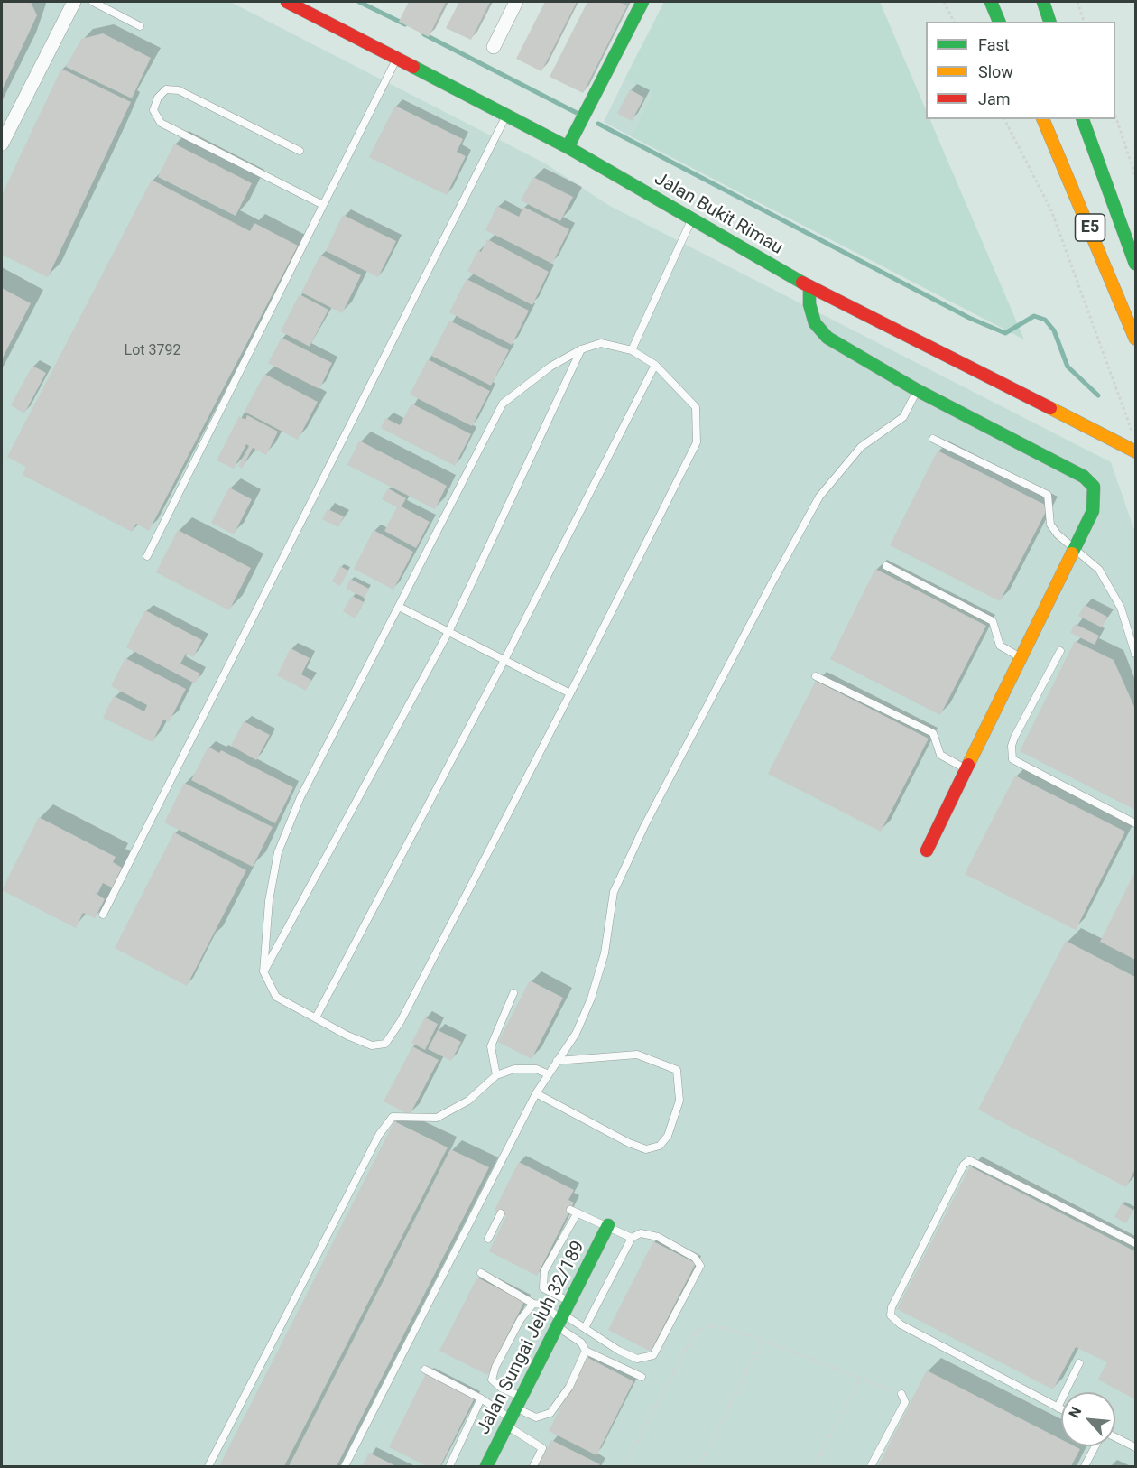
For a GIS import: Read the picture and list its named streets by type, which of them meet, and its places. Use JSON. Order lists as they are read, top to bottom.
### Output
{
  "streets": {
    "main road": ["Jalan Bukit Rimau", "E5", "Jalan Sungai Jeluh 32/189"]
  },
  "house_numbers": ["Lot 3792"],
  "legend": ["Fast", "Slow", "Jam"],
  "north": "top left"
}
